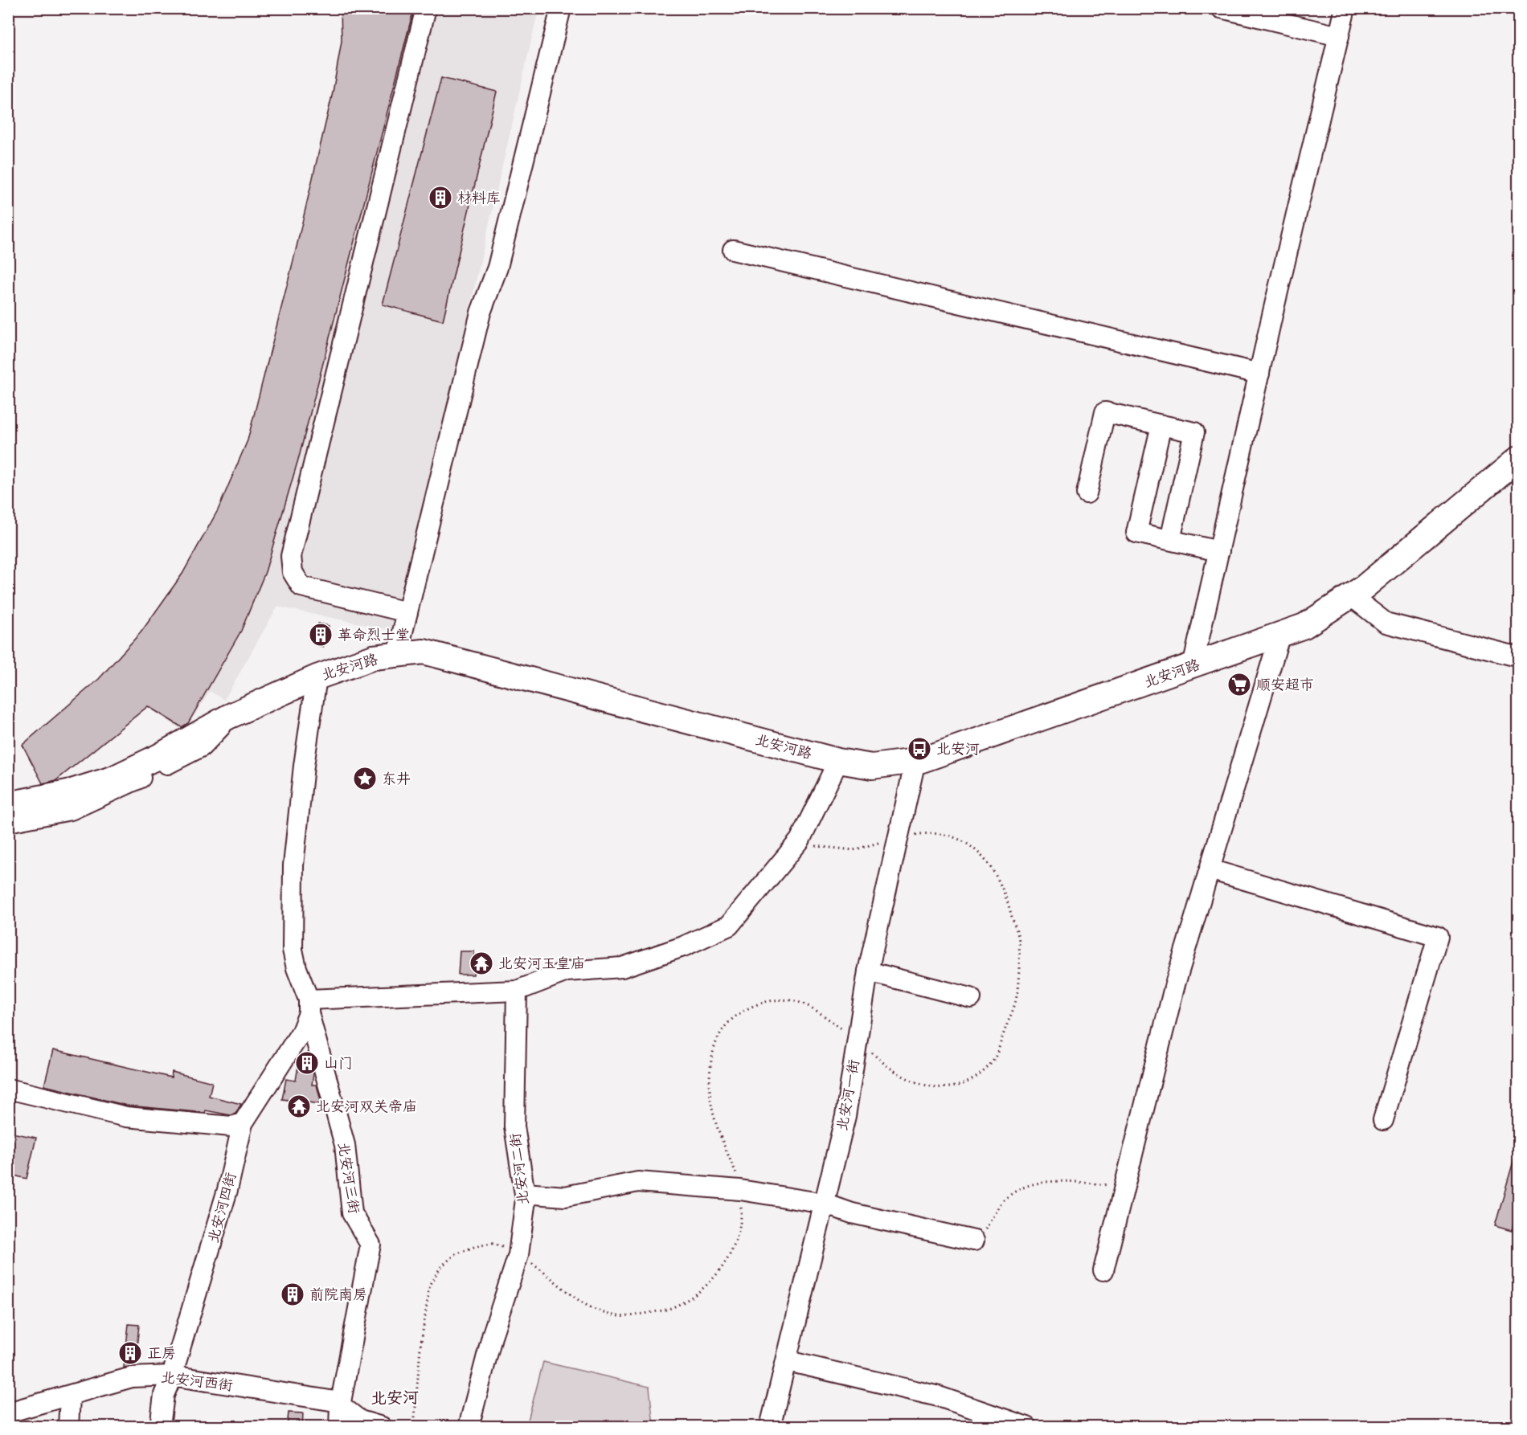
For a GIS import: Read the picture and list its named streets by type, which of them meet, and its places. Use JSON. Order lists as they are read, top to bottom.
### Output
{
  "streets": {
    "main road": ["北安河路"],
    "street": [
      "北安河一街",
      "北安河二街",
      "北安河三街",
      "北安河四街",
      "北安河西街"
    ]
  },
  "crossings": [
    ["北安河路", "北安河一街"],
    ["北安河路", "北安河三街"],
    ["北安河三街", "北安河四街"],
    ["北安河三街", "北安河西街"],
    ["北安河四街", "北安河西街"]
  ],
  "districts": ["北安河"],
  "places": {
    "building": [
      "材料库",
      "革命烈士堂",
      "山门",
      "前院南房",
      "正房"
    ],
    "supermarket": ["顺安超市"],
    "bus stop": ["北安河"],
    "place": ["东井"],
    "temple": ["北安河玉皇庙", "北安河双关帝庙"]
  }
}
